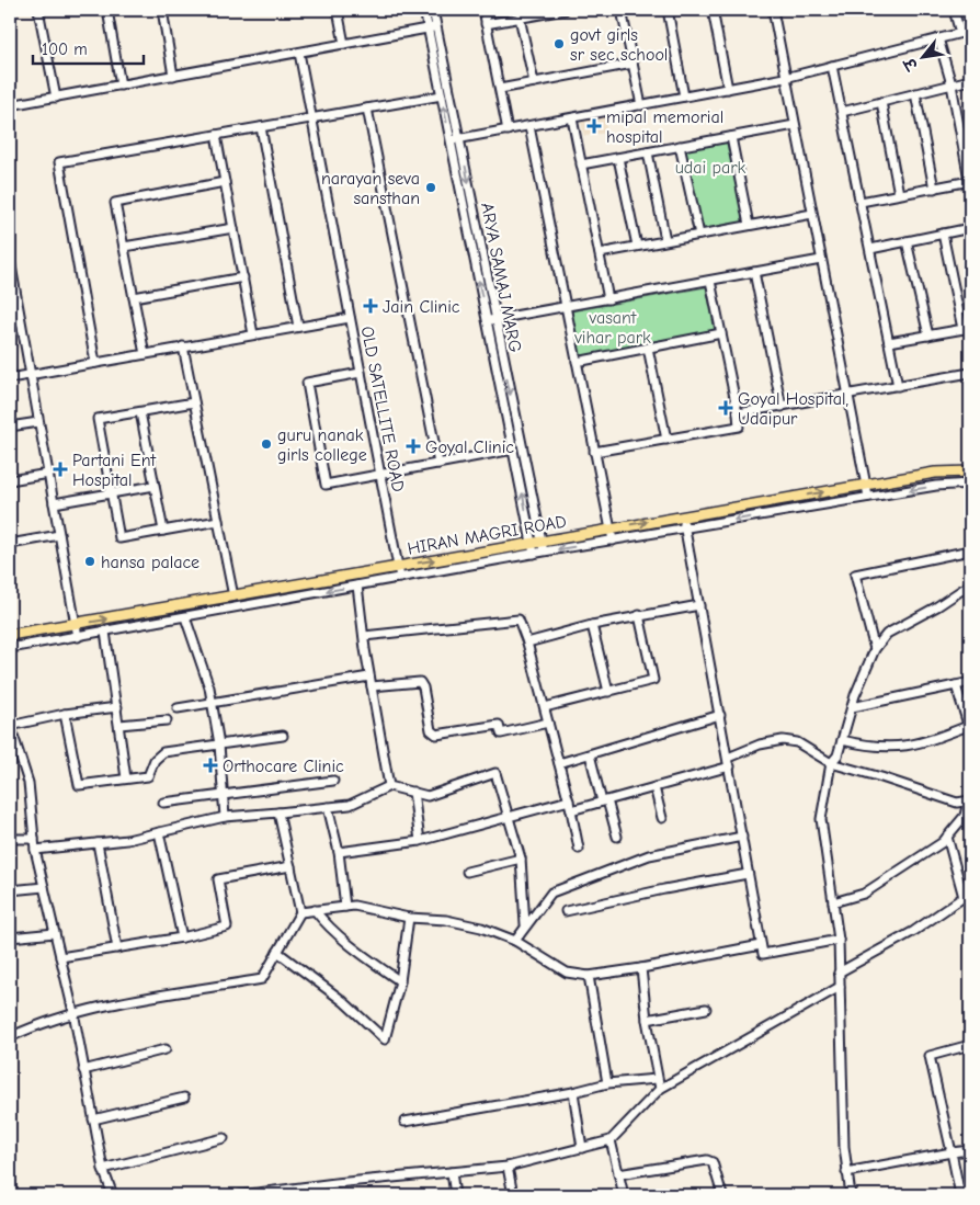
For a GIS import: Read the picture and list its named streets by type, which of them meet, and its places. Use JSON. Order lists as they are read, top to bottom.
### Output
{
  "streets": {
    "main road": ["HIRAN MAGRI ROAD"],
    "street": ["ARYA SAMAJ MARG", "OLD SATELLITE ROAD"]
  },
  "crossings": [
    ["ARYA SAMAJ MARG", "HIRAN MAGRI ROAD"],
    ["OLD SATELLITE ROAD", "HIRAN MAGRI ROAD"]
  ],
  "one_way": ["HIRAN MAGRI ROAD"],
  "parks": ["udai park", "vasant vihar park"],
  "places": {
    "other": [
      "govt girls sr sec school",
      "narayan seva sansthan",
      "guru nanak girls college",
      "hansa palace"
    ],
    "health": [
      "mipal memorial hospital",
      "Jain Clinic",
      "Goyal Hospital, Udaipur",
      "Goyal Clinic",
      "Partani Ent Hospital",
      "Orthocare Clinic"
    ]
  },
  "scale_bar": "100 m",
  "north": "bottom left"
}
